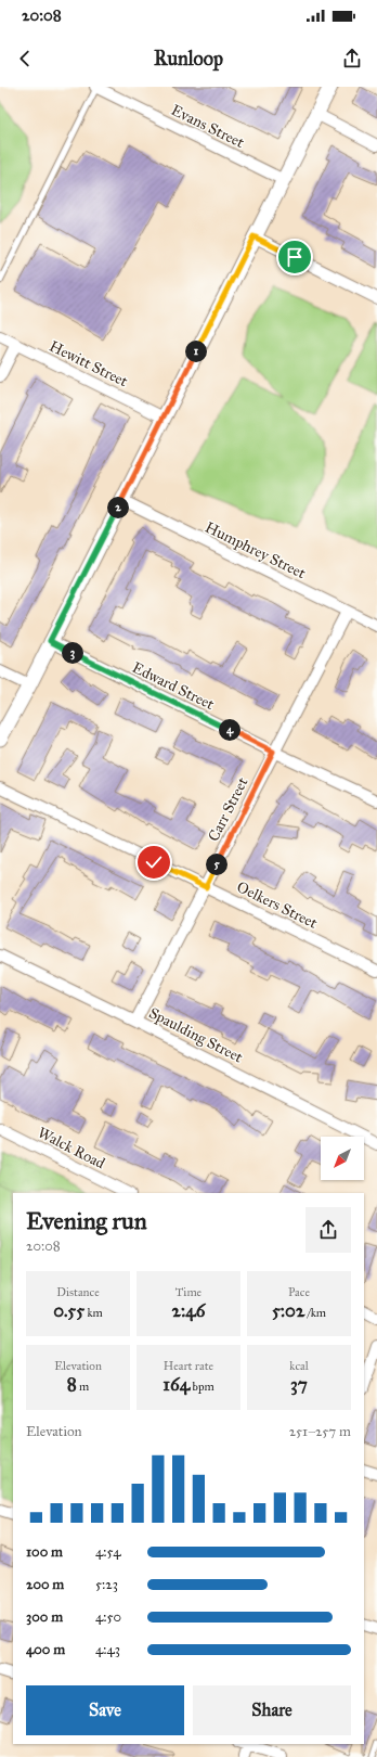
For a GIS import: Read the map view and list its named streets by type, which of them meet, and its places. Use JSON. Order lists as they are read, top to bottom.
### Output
{
  "streets": {
    "street": [
      "Evans Street",
      "Hewitt Street",
      "Humphrey Street",
      "Edward Street",
      "Carr Street",
      "Oelkers Street",
      "Spaulding Street",
      "Walck Road"
    ]
  },
  "crossings": [
    ["Humphrey Street", "Carr Street"],
    ["Edward Street", "Carr Street"],
    ["Carr Street", "Oelkers Street"],
    ["Carr Street", "Spaulding Street"]
  ],
  "north": "bottom left",
  "page": {
    "status": "20:08",
    "header": "Runloop",
    "pins": [
      "1",
      "2",
      "3",
      "4",
      "5"
    ],
    "heading": ["Evening run", "20:08"],
    "stats": [
      ["Distance", "0.55 km"],
      ["Time", "2:46"],
      ["Pace", "5:02 /km"],
      ["Elevation", "8 m"],
      ["Heart rate", "164 bpm"],
      ["kcal", "37"]
    ],
    "chart": ["Elevation", "251–257 m"],
    "list": [
      {
        "name": "100 m",
        "note": "4:54"
      },
      {
        "name": "200 m",
        "note": "5:23"
      },
      {
        "name": "300 m",
        "note": "4:50"
      },
      {
        "name": "400 m",
        "note": "4:43"
      }
    ],
    "buttons": ["Save", "Share"]
  }
}
